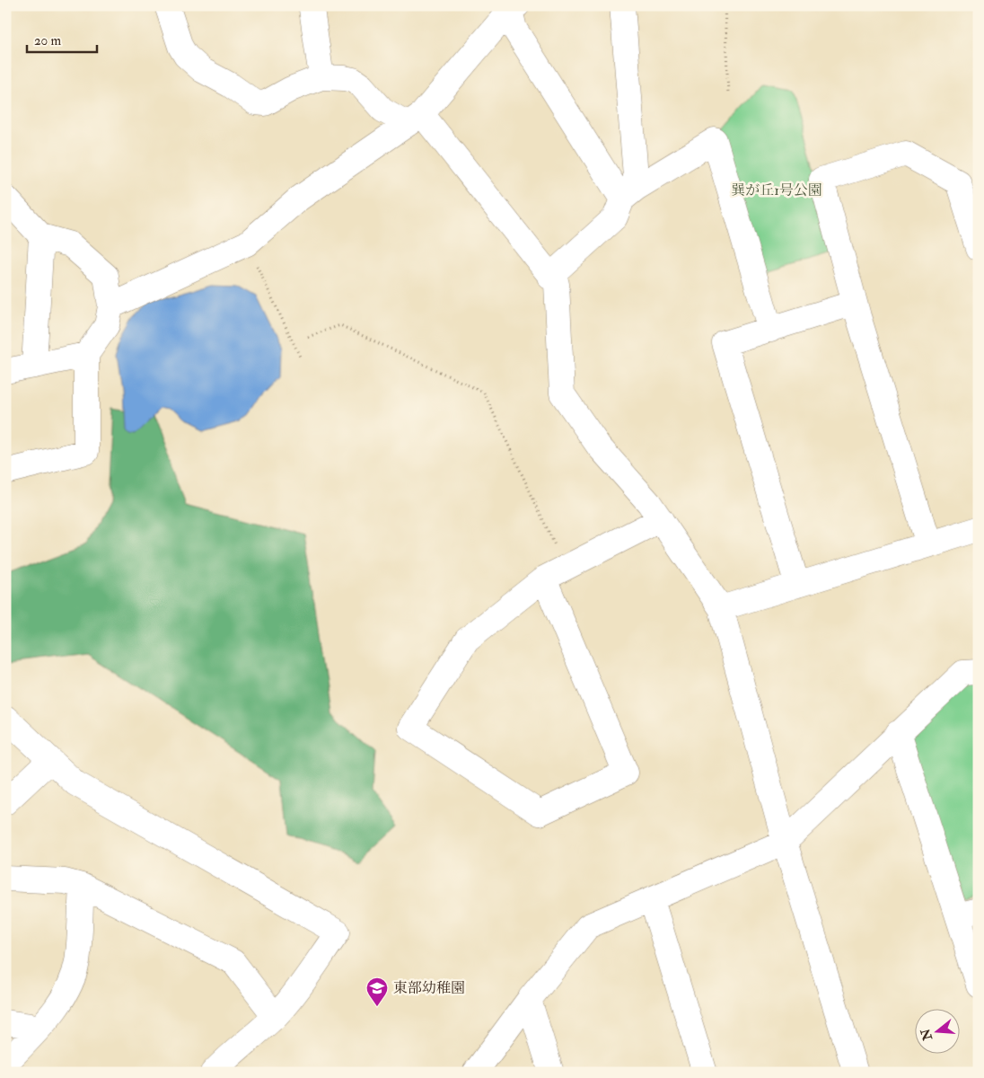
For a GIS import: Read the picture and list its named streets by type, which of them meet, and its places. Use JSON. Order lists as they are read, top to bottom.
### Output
{
  "parks": ["巽が丘1号公園"],
  "places": {
    "school or university": ["東部幼稚園"]
  },
  "scale_bar": "20 m",
  "north": "left"
}
